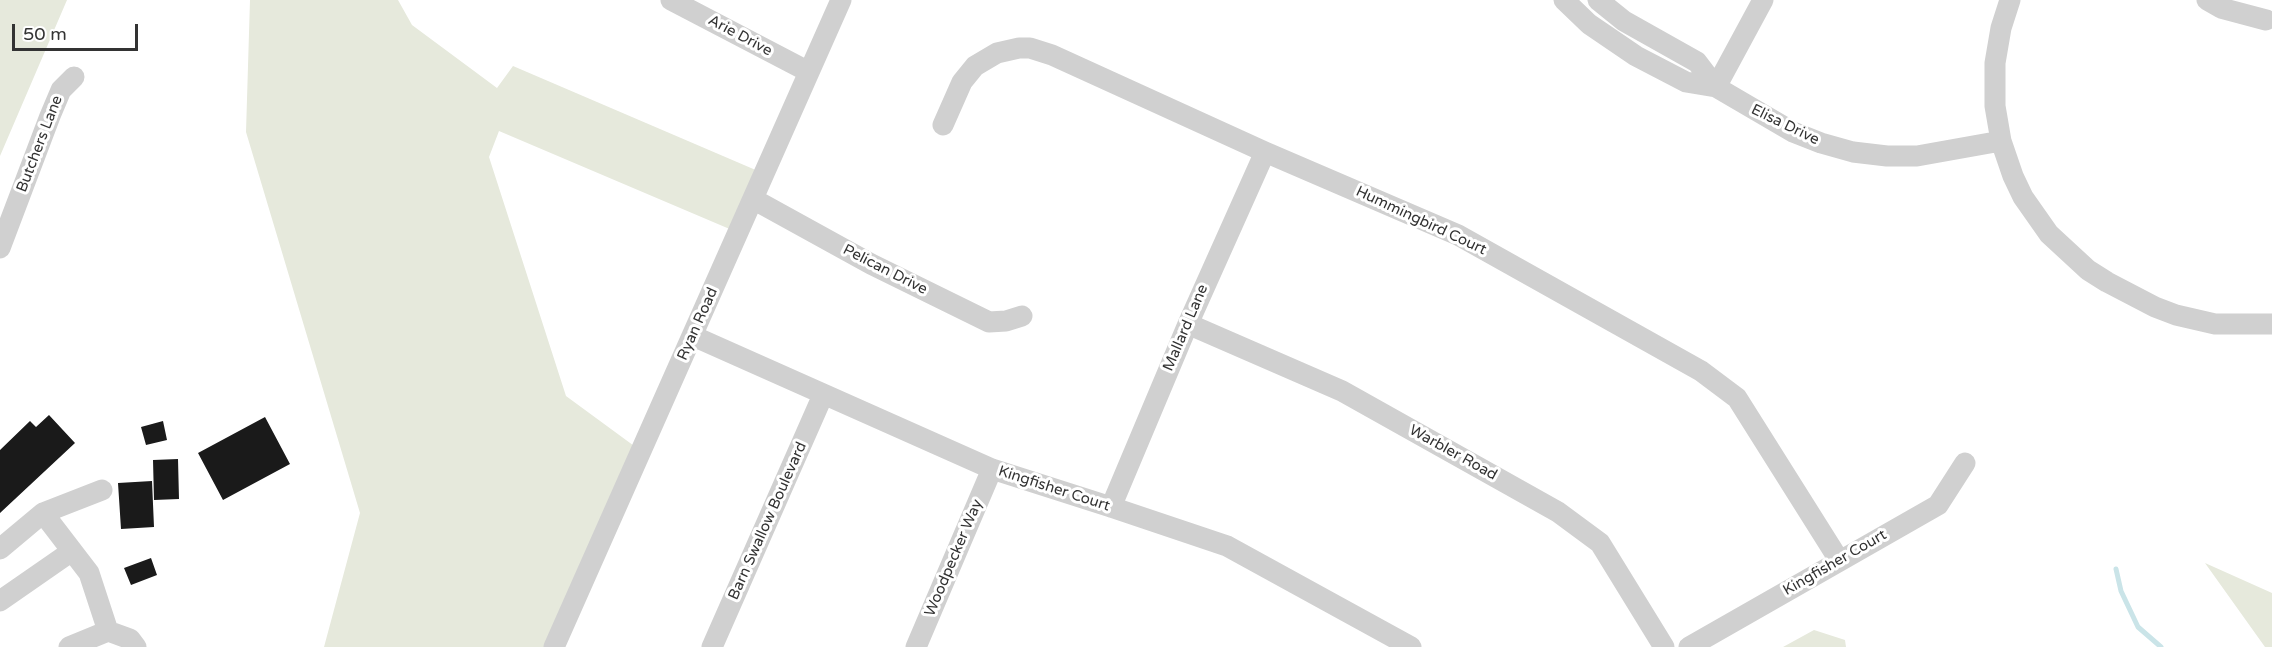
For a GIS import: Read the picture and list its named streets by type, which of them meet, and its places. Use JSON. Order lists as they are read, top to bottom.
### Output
{
  "streets": {
    "street": [
      "Arie Drive",
      "Elisa Drive",
      "Butchers Lane",
      "Hummingbird Court",
      "Pelican Drive",
      "Ryan Road",
      "Mallard Lane",
      "Warbler Road",
      "Kingfisher Court",
      "Barn Swallow Boulevard",
      "Woodpecker Way"
    ]
  },
  "crossings": [
    ["Arie Drive", "Ryan Road"],
    ["Hummingbird Court", "Mallard Lane"],
    ["Hummingbird Court", "Kingfisher Court"],
    ["Pelican Drive", "Ryan Road"],
    ["Ryan Road", "Kingfisher Court"],
    ["Mallard Lane", "Warbler Road"],
    ["Mallard Lane", "Kingfisher Court"],
    ["Kingfisher Court", "Barn Swallow Boulevard"],
    ["Kingfisher Court", "Woodpecker Way"]
  ],
  "scale_bar": "50 m"
}
